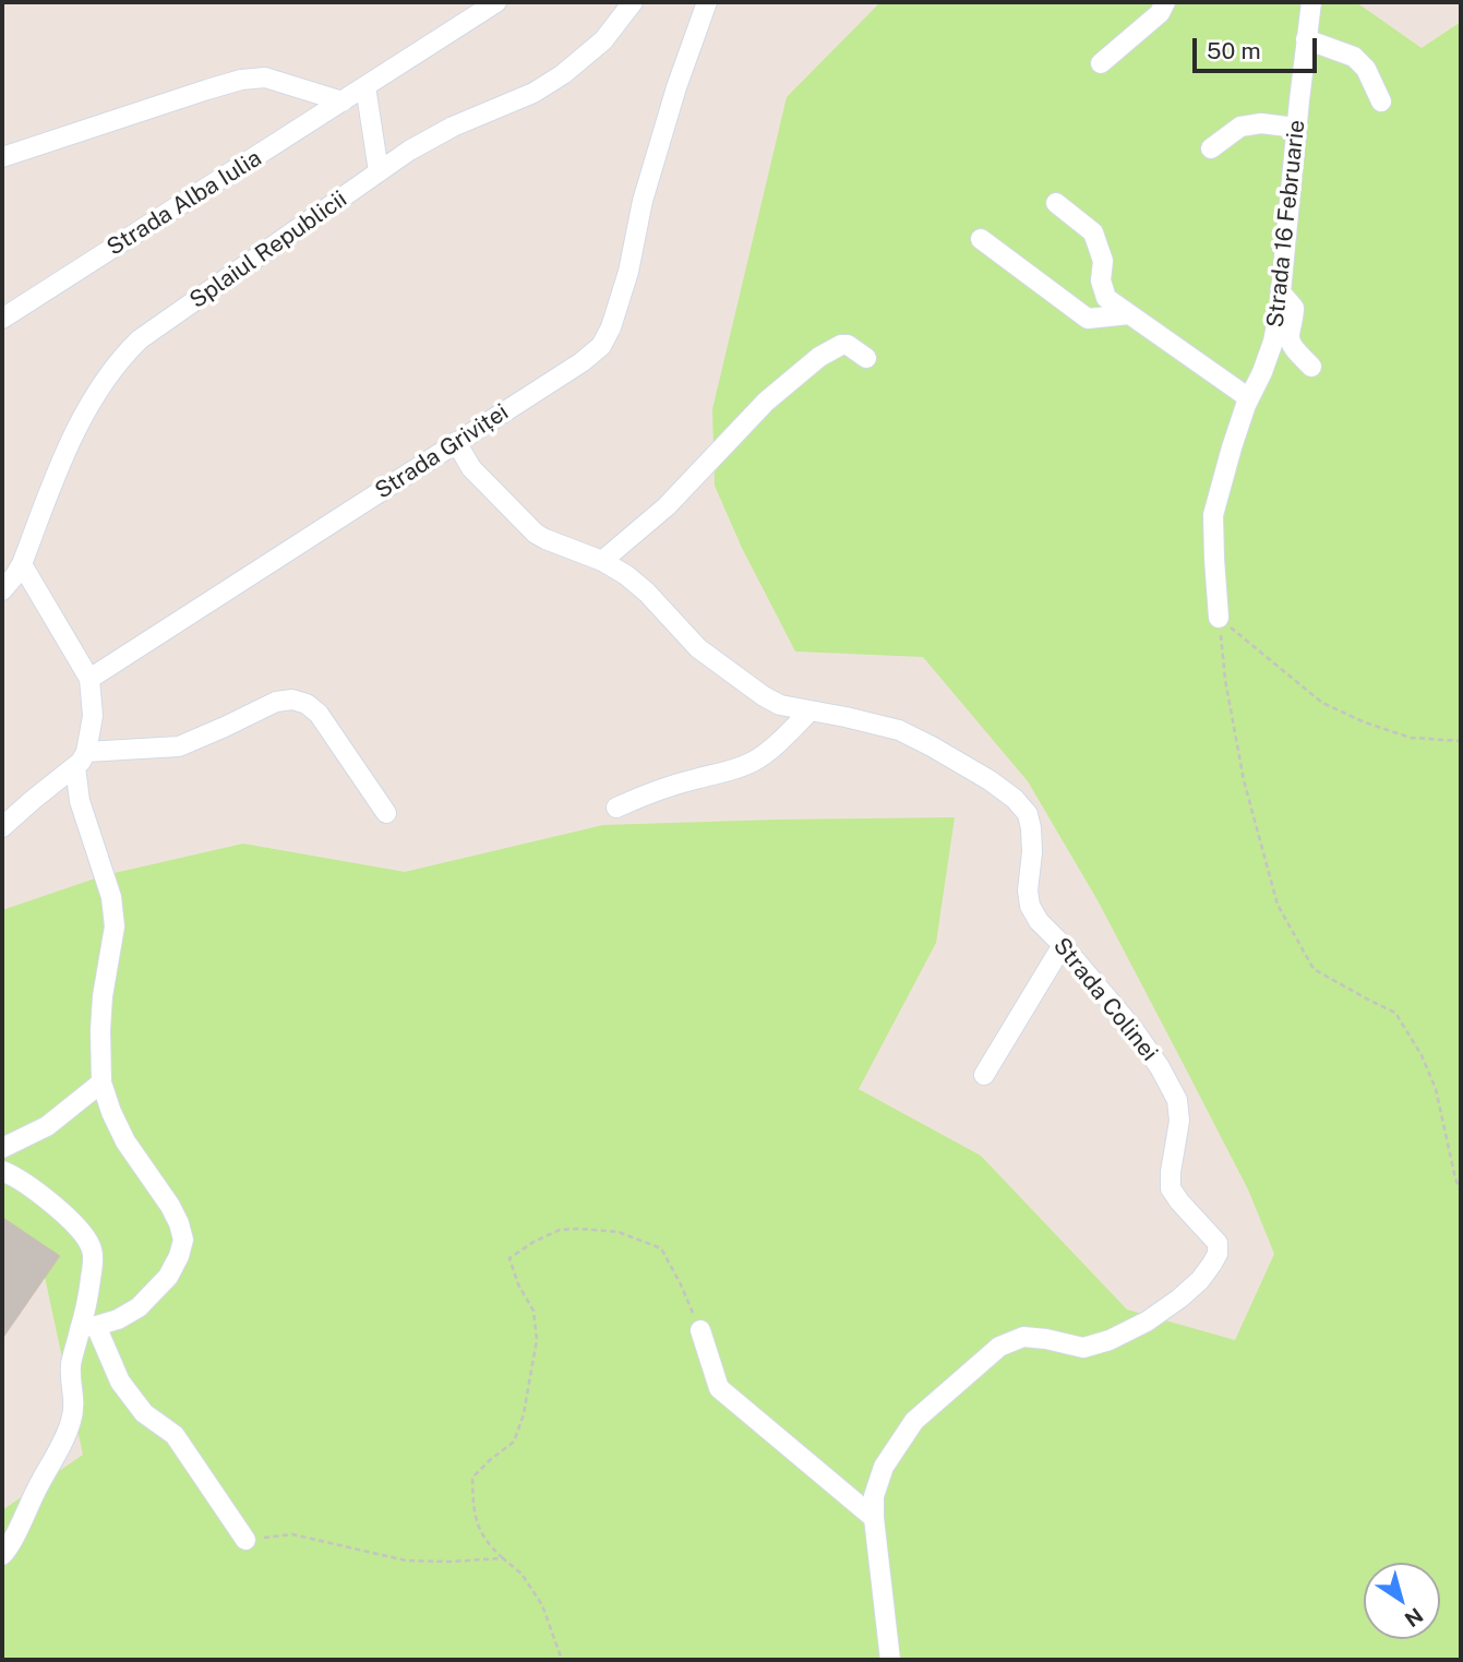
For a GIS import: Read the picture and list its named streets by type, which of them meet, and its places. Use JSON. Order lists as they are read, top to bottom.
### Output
{
  "streets": {
    "street": [
      "Strada Alba Iulia",
      "Strada 16 Februarie",
      "Splaiul Republicii",
      "Strada Griviței",
      "Strada Colinei"
    ]
  },
  "crossings": [
    ["Strada Griviței", "Strada Colinei"]
  ],
  "scale_bar": "50 m",
  "north": "bottom right"
}
